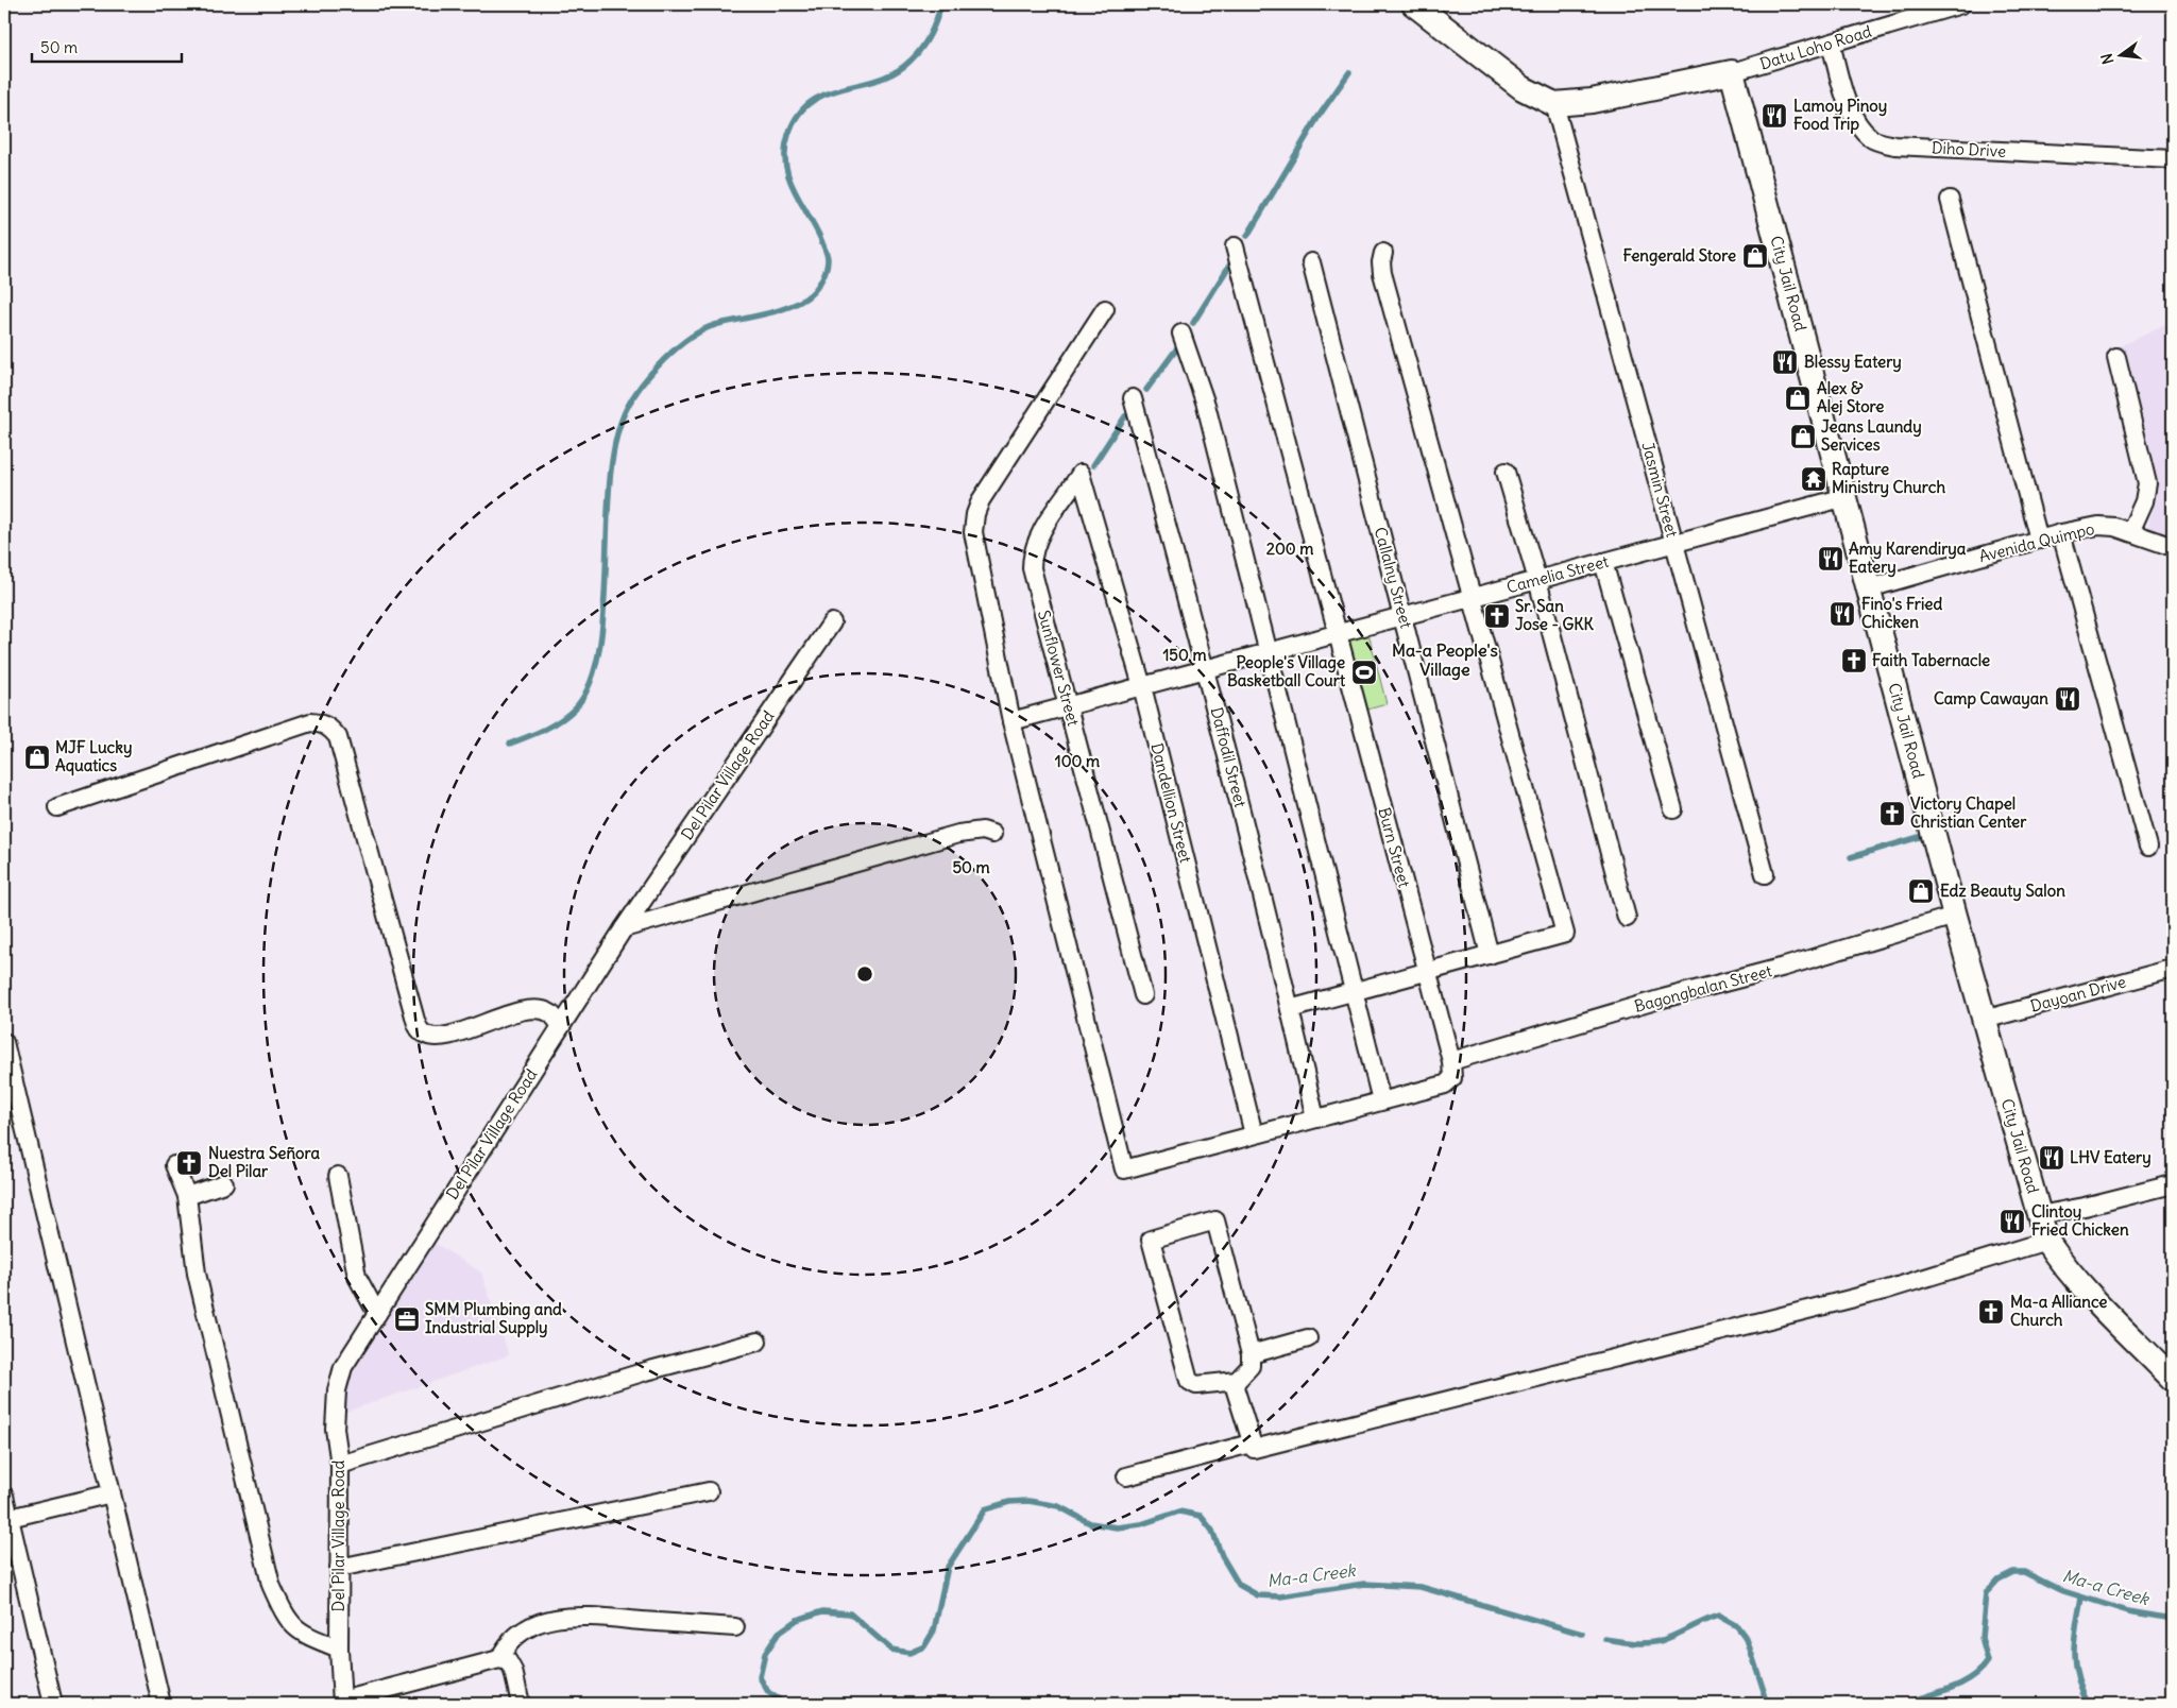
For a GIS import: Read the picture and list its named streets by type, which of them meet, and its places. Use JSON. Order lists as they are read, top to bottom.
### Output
{
  "streets": {
    "street": [
      "Datu Loho Road",
      "Diho Drive",
      "City Jail Road",
      "Jasmin Street",
      "Avenida Quimpo",
      "Camelia Street",
      "Callalny Street",
      "Sunflower Street",
      "Daffodil Street",
      "Del Pilar Village Road",
      "Dandellion Street",
      "Burn Street",
      "Bagongbalan Street",
      "Dayoan Drive"
    ]
  },
  "crossings": [
    ["Datu Loho Road", "Diho Drive"],
    ["Datu Loho Road", "City Jail Road"],
    ["City Jail Road", "Avenida Quimpo"],
    ["City Jail Road", "Camelia Street"],
    ["City Jail Road", "Bagongbalan Street"],
    ["City Jail Road", "Dayoan Drive"],
    ["Jasmin Street", "Camelia Street"],
    ["Camelia Street", "Callalny Street"],
    ["Camelia Street", "Daffodil Street"],
    ["Camelia Street", "Burn Street"],
    ["Sunflower Street", "Dandellion Street"],
    ["Burn Street", "Bagongbalan Street"]
  ],
  "districts": ["Ma-a People's Village"],
  "water": ["Ma-a Creek"],
  "places": {
    "restaurant": [
      "Lamoy Pinoy Food Trip",
      "Blessy Eatery",
      "Amy Karendirya Eatery",
      "Fino's Fried Chicken",
      "Camp Cawayan",
      "LHV Eatery",
      "Clintoy Fried Chicken"
    ],
    "shop": [
      "Fengerald Store",
      "Alex & Alej Store",
      "Jeans Laundy Services",
      "MJF Lucky Aquatics",
      "Edz Beauty Salon"
    ],
    "temple": ["Rapture Ministry Church"],
    "church": [
      "Sr. San Jose - GKK",
      "Faith Tabernacle",
      "Victory Chapel Christian Center",
      "Nuestra Señora Del Pilar",
      "Ma-a Alliance Church"
    ],
    "sports": ["People's Village Basketball Court"],
    "office": ["SMM Plumbing and Industrial Supply"]
  },
  "scale_bar": "50 m",
  "north": "left",
  "rings": [
    "200 m",
    "150 m",
    "100 m",
    "50 m"
  ]
}
